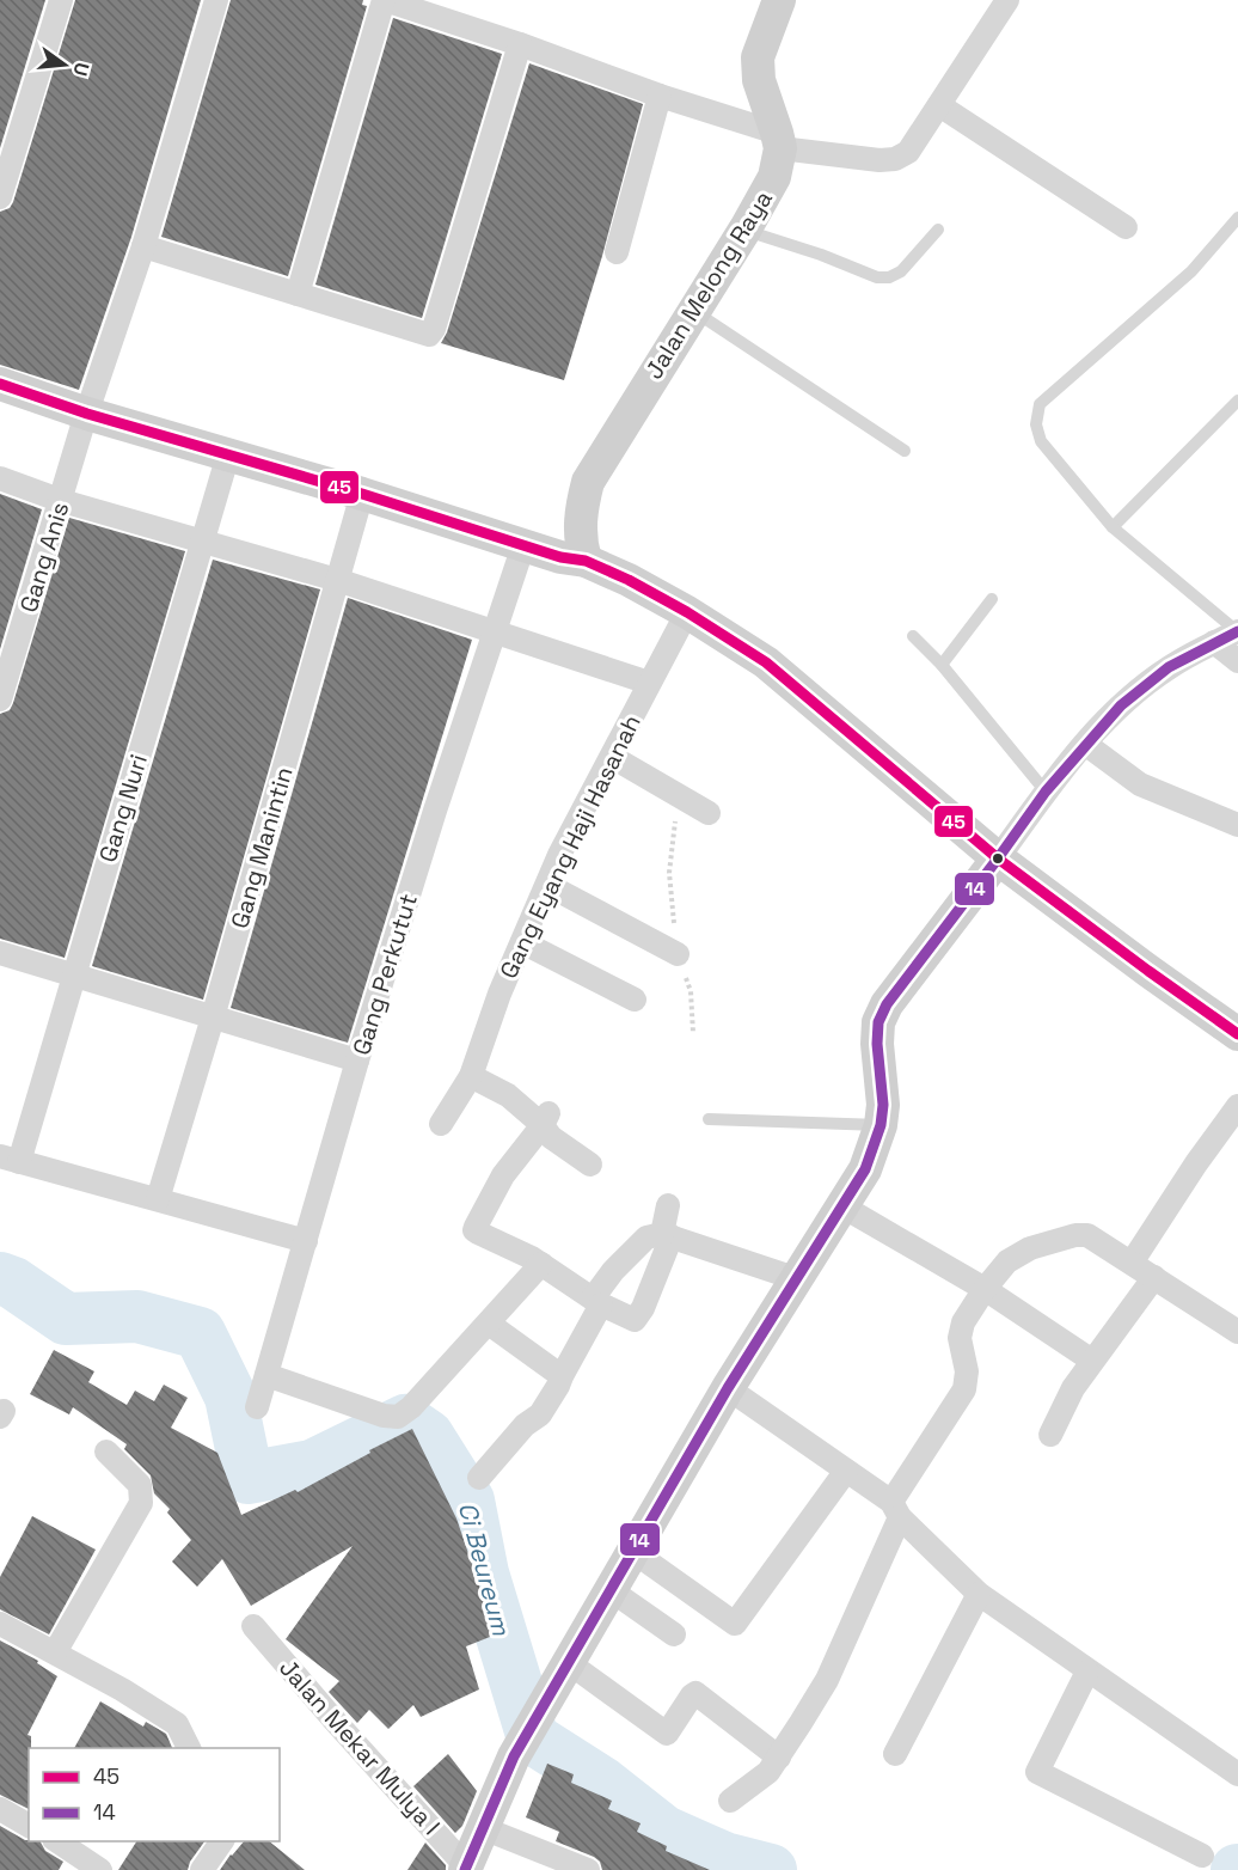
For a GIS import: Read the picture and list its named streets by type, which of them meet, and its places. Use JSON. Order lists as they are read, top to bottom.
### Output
{
  "streets": {
    "main road": ["Jalan Melong Raya"],
    "street": [
      "Gang Anis",
      "Gang Nuri",
      "Gang Eyang Haji Hasanah",
      "Gang Manintin",
      "Gang Perkutut",
      "Jalan Mekar Mulya I"
    ]
  },
  "water": ["Ci Beureum"],
  "lines": ["transit line 45", "transit line 14"],
  "legend": ["45", "14"],
  "north": "right"
}
